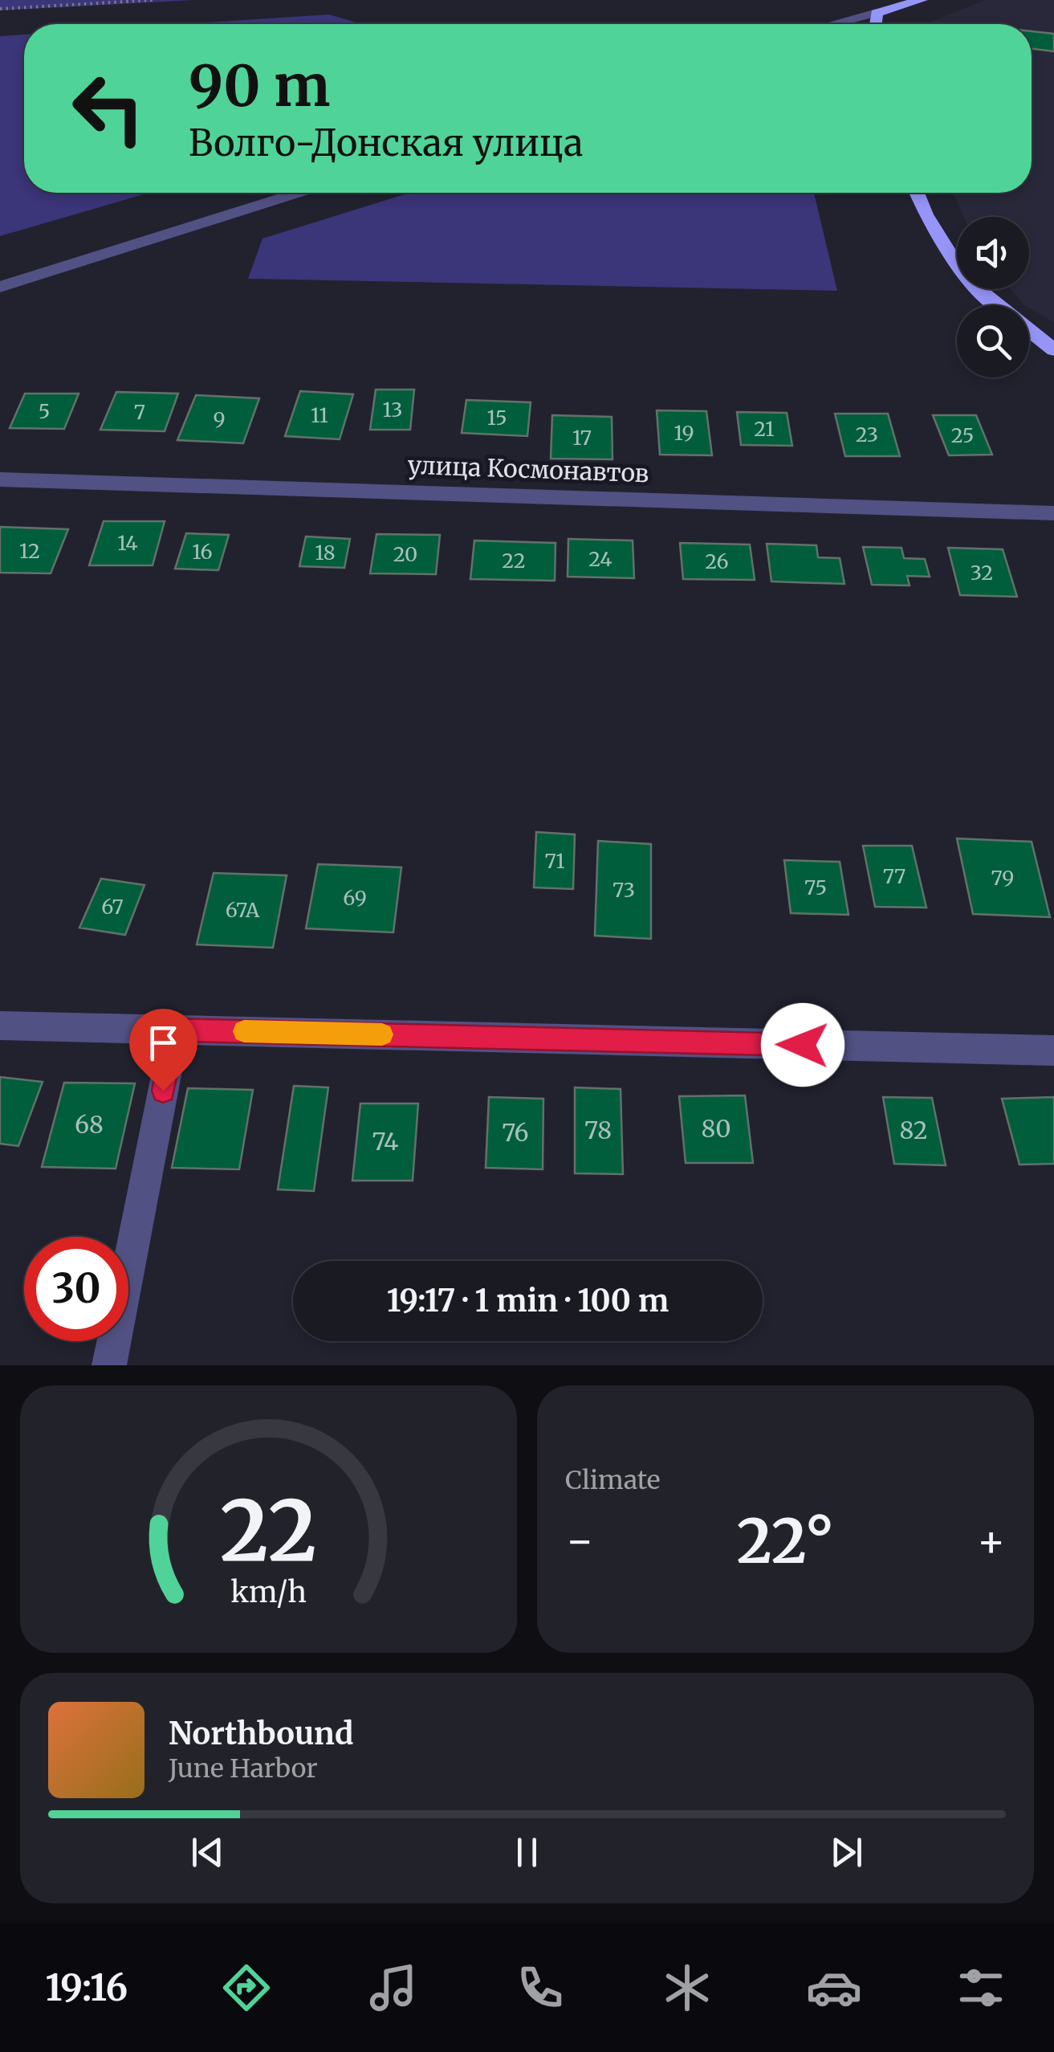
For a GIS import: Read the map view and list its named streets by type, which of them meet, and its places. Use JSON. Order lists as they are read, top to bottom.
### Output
{
  "streets": {
    "street": ["улица Космонавтов"]
  },
  "house_numbers": [
    "13",
    "5",
    "7",
    "11",
    "15",
    "9",
    "21",
    "19",
    "23",
    "25",
    "17",
    "14",
    "12",
    "16",
    "18",
    "20",
    "24",
    "22",
    "26",
    "32",
    "71",
    "77",
    "79",
    "75",
    "73",
    "69",
    "67",
    "67А",
    "68",
    "80",
    "78",
    "82",
    "76",
    "74"
  ],
  "page": {
    "turn": ["90 m", "Волго-Донская улица"],
    "limit": "30",
    "trip": "19:17 · 1 min · 100 m",
    "tile": "Climate",
    "heat": ["−", "22°", "+"],
    "song": ["Northbound", "June Harbor"],
    "tabs": "19:16",
    "gauge": ["22", "km/h"]
  }
}
